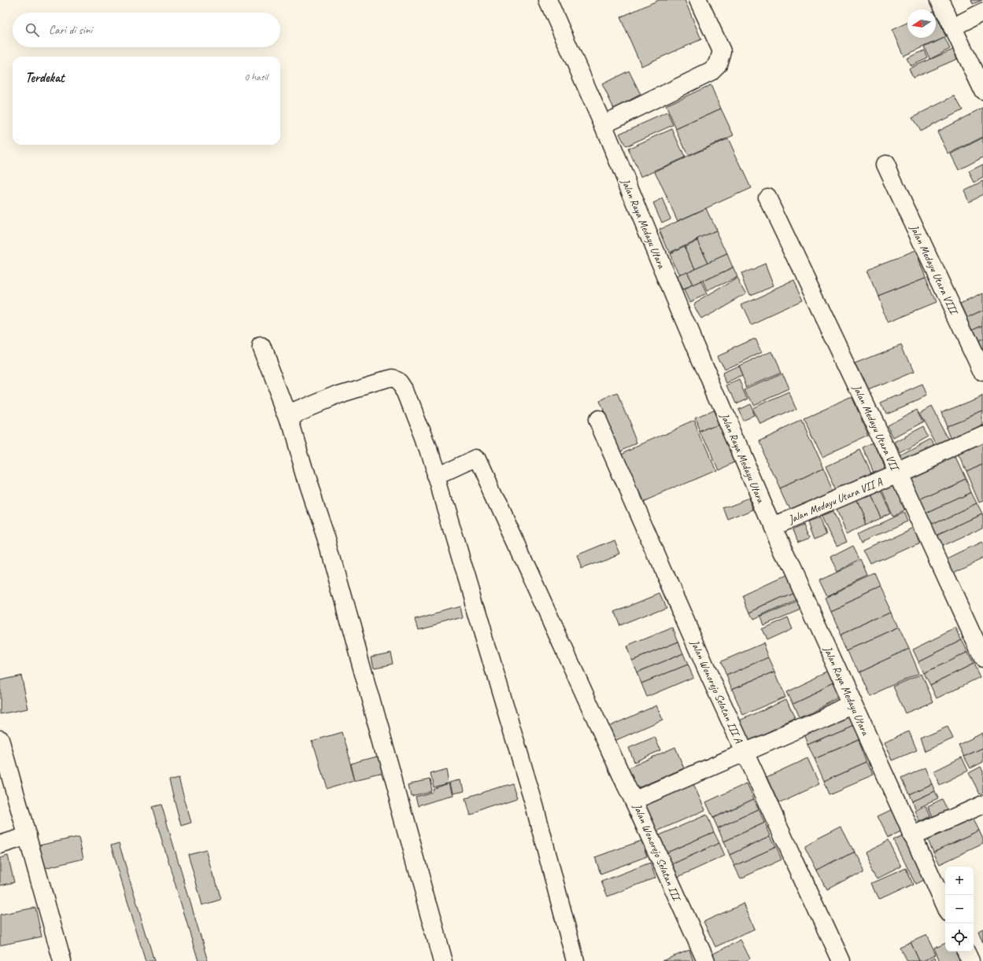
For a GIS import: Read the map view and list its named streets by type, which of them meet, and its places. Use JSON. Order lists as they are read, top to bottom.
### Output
{
  "streets": {
    "street": [
      "Jalan Raya Medayu Utara",
      "Jalan Medayu Utara VIII",
      "Jalan Medayu Utara VII",
      "Jalan Medayu Utara VII A",
      "Jalan Wonorejo Selatan III A",
      "Jalan Wonorejo Selatan III"
    ]
  },
  "crossings": [
    ["Jalan Raya Medayu Utara", "Jalan Medayu Utara VII A"],
    ["Jalan Raya Medayu Utara", "Jalan Wonorejo Selatan III"],
    ["Jalan Medayu Utara VII", "Jalan Medayu Utara VII A"],
    ["Jalan Wonorejo Selatan III A", "Jalan Wonorejo Selatan III"]
  ],
  "north": "left",
  "page": {
    "search": "Cari di sini",
    "heading": ["Terdekat", "0 hasil"],
    "map_buttons": ["+", "−"]
  }
}
